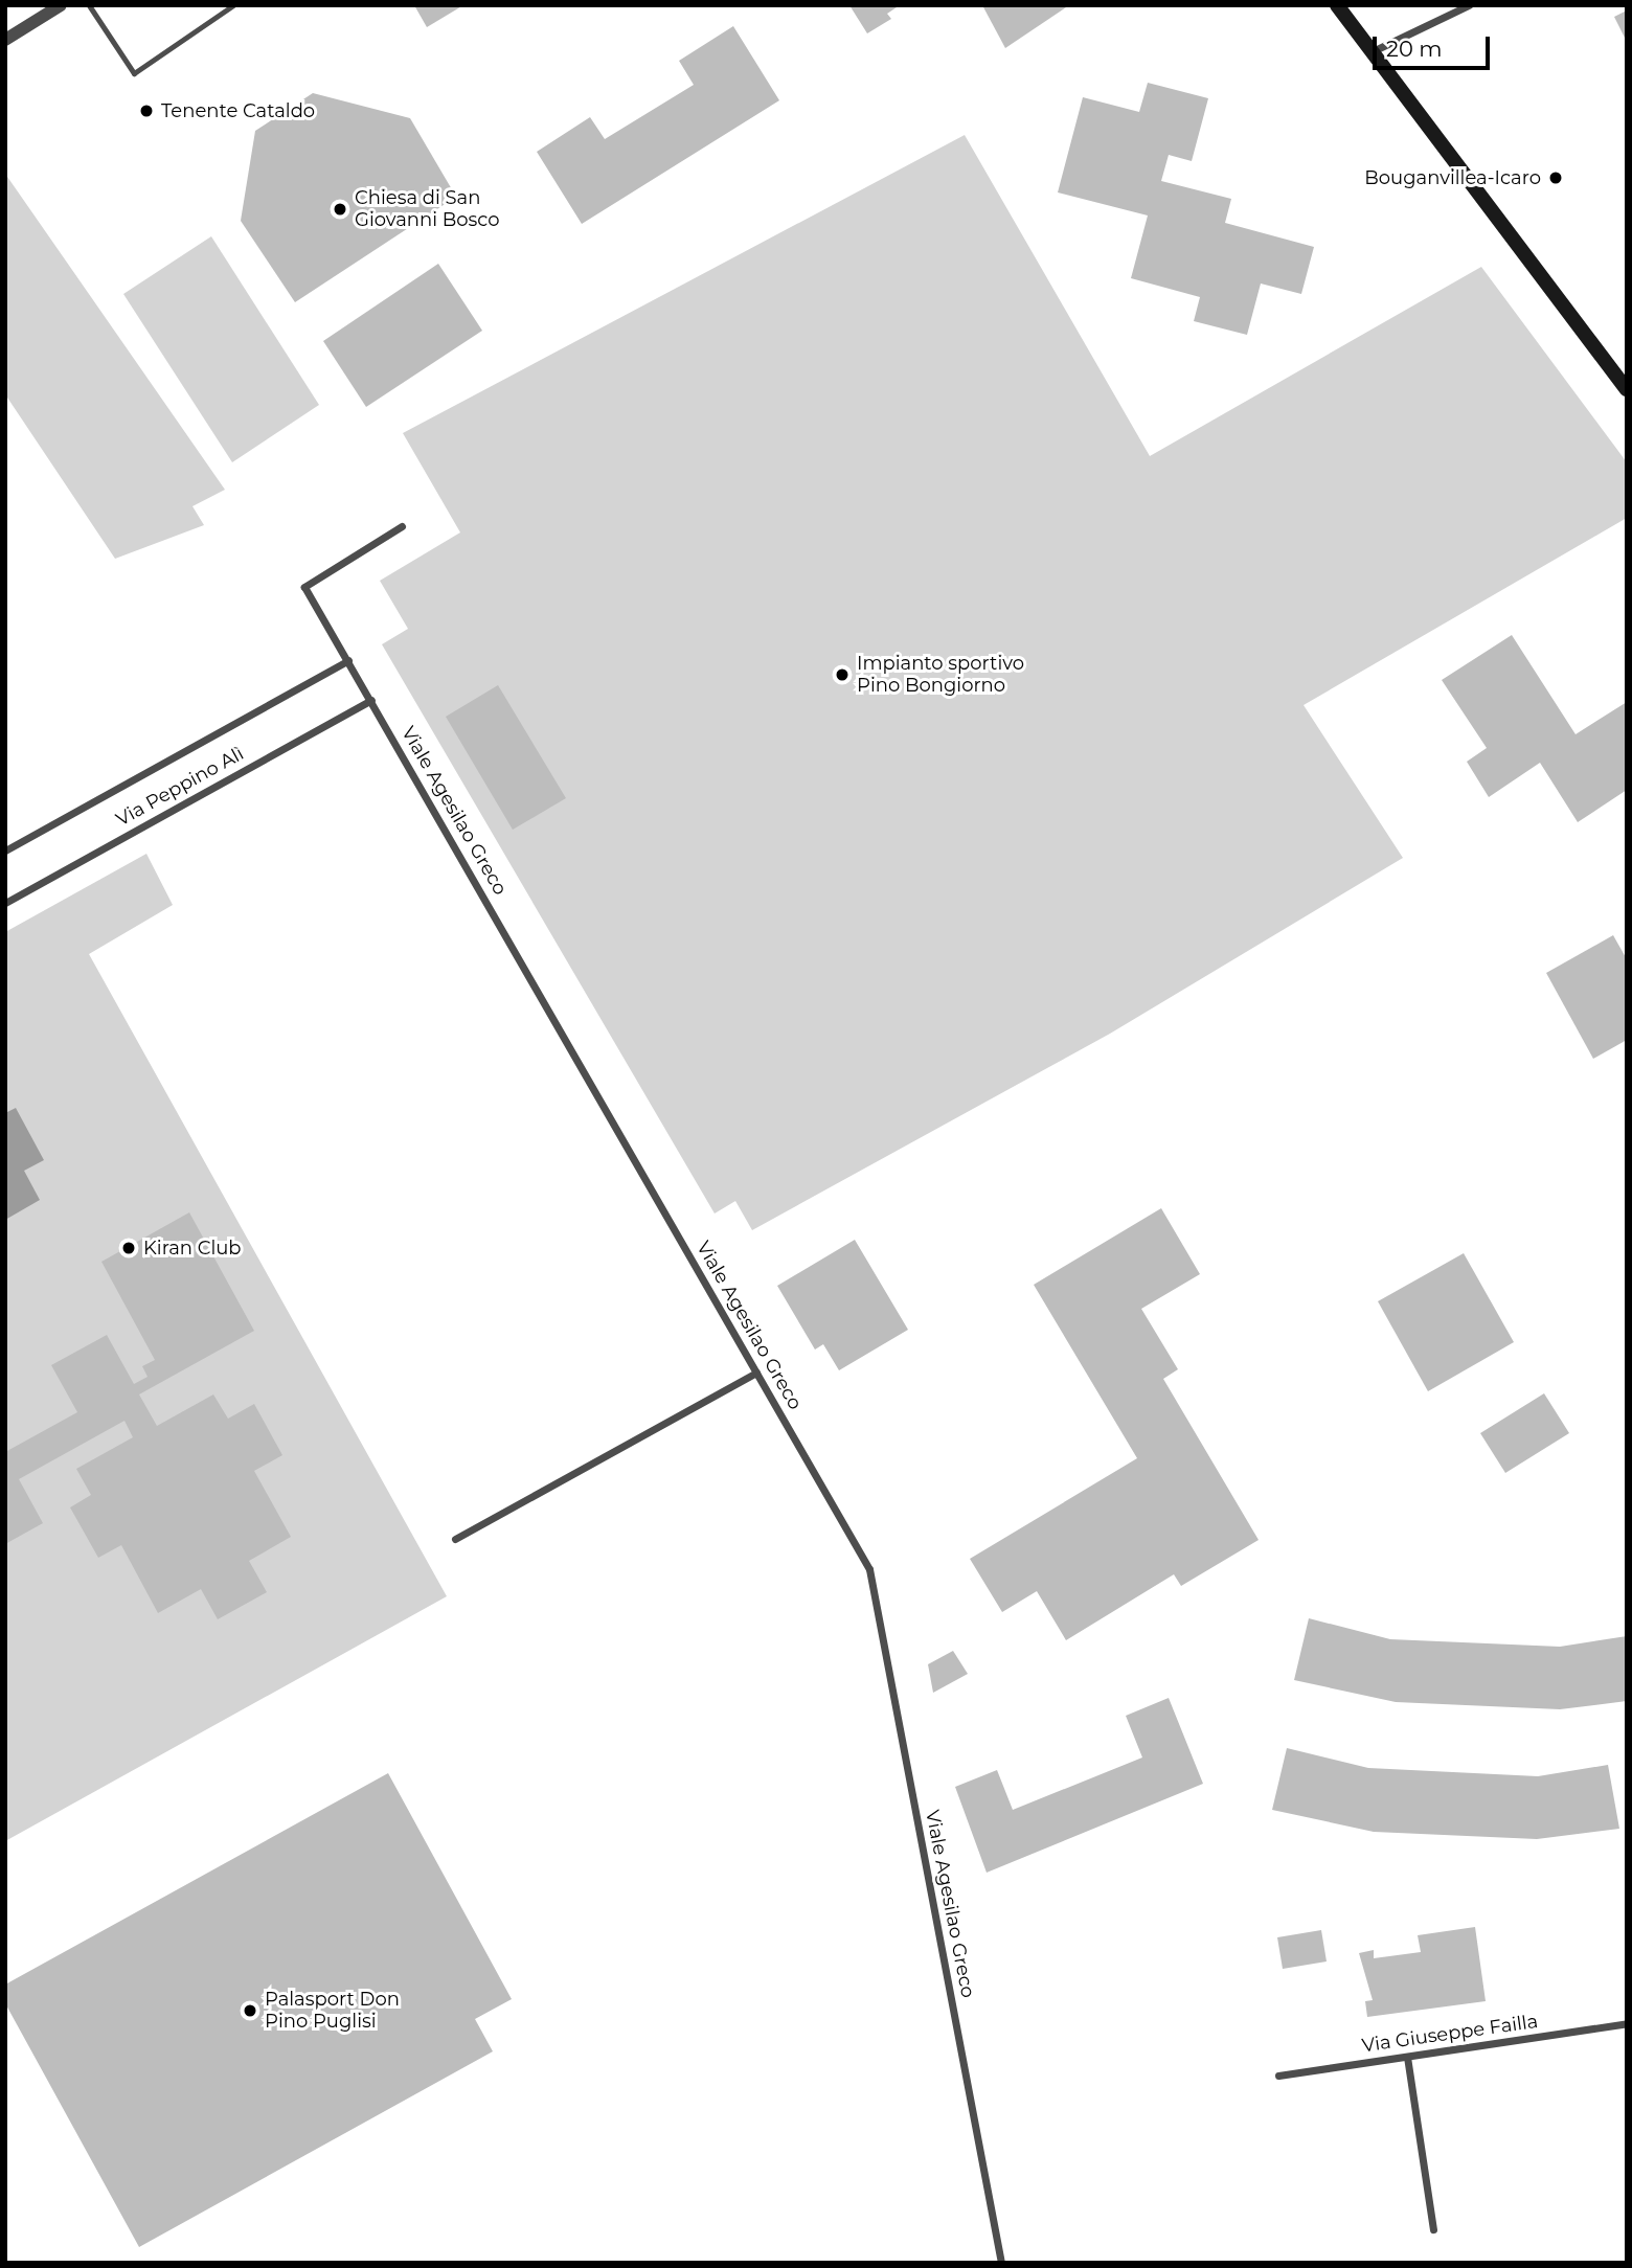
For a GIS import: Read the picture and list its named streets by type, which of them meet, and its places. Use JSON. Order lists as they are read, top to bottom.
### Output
{
  "streets": {
    "street": ["Via Peppino Alì", "Viale Agesilao Greco", "Via Giuseppe Failla"]
  },
  "crossings": [
    ["Via Peppino Alì", "Viale Agesilao Greco"]
  ],
  "places": [
    "Tenente Cataldo",
    "Bouganvillea-Icaro",
    "Chiesa di San Giovanni Bosco",
    "Impianto sportivo Pino Bongiorno",
    "Kiran Club",
    "Palasport Don Pino Puglisi"
  ],
  "scale_bar": "20 m"
}
